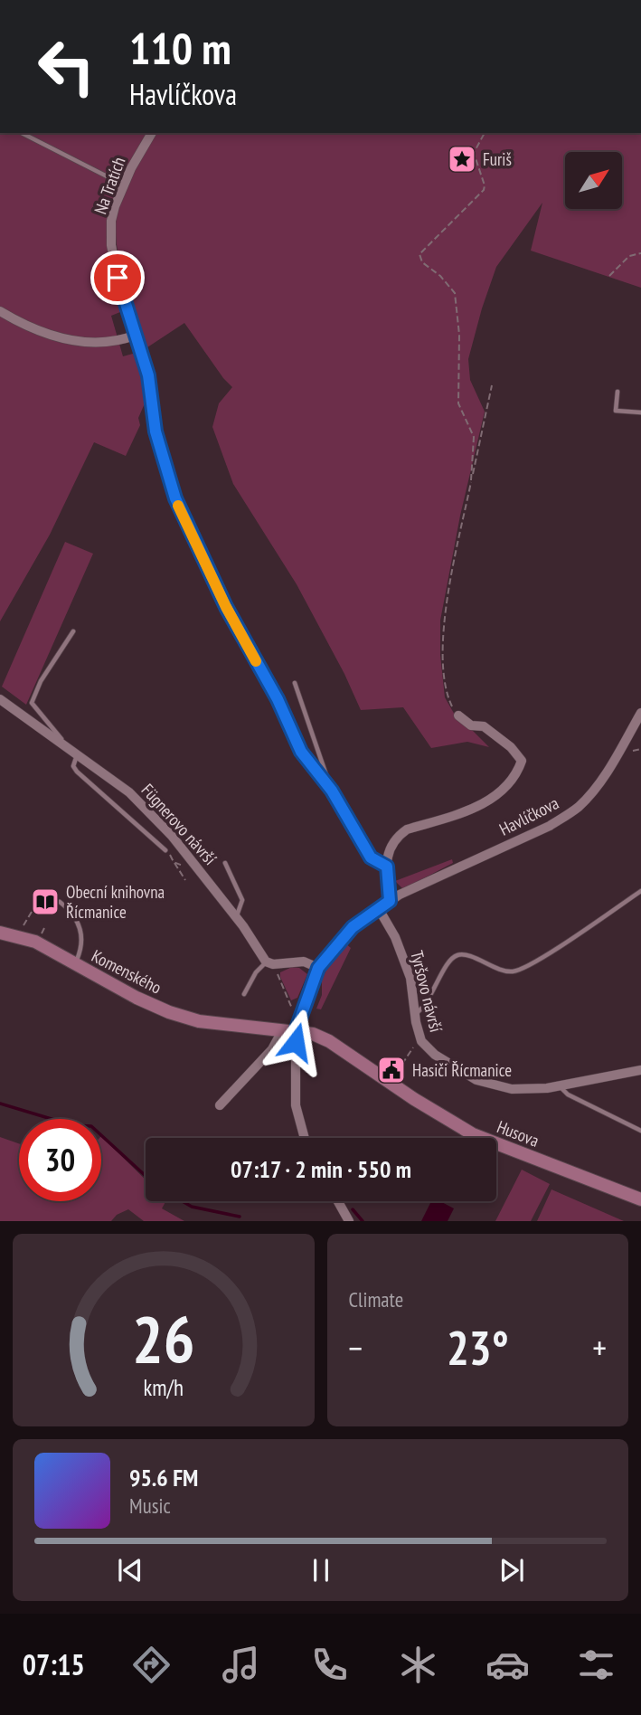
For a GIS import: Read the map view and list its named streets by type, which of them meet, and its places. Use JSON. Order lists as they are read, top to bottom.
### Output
{
  "streets": {
    "main road": ["Komenského", "Husova"],
    "street": [
      "Na Tratích",
      "Havlíčkova",
      "Fügnerovo návrší",
      "Tyršovo návrší"
    ]
  },
  "crossings": [
    ["Havlíčkova", "Tyršovo návrší"],
    ["Komenského", "Husova"]
  ],
  "places": {
    "place": ["Furiš"],
    "library": ["Obecní knihovna Řícmanice"],
    "public building": ["Hasiči Řícmanice"]
  },
  "north": "top right",
  "page": {
    "turn": ["110 m", "Havlíčkova"],
    "limit": "30",
    "trip": "07:17 · 2 min · 550 m",
    "tile": "Climate",
    "heat": ["−", "23°", "+"],
    "song": ["95.6 FM", "Music"],
    "tabs": "07:15",
    "gauge": ["26", "km/h"]
  }
}
